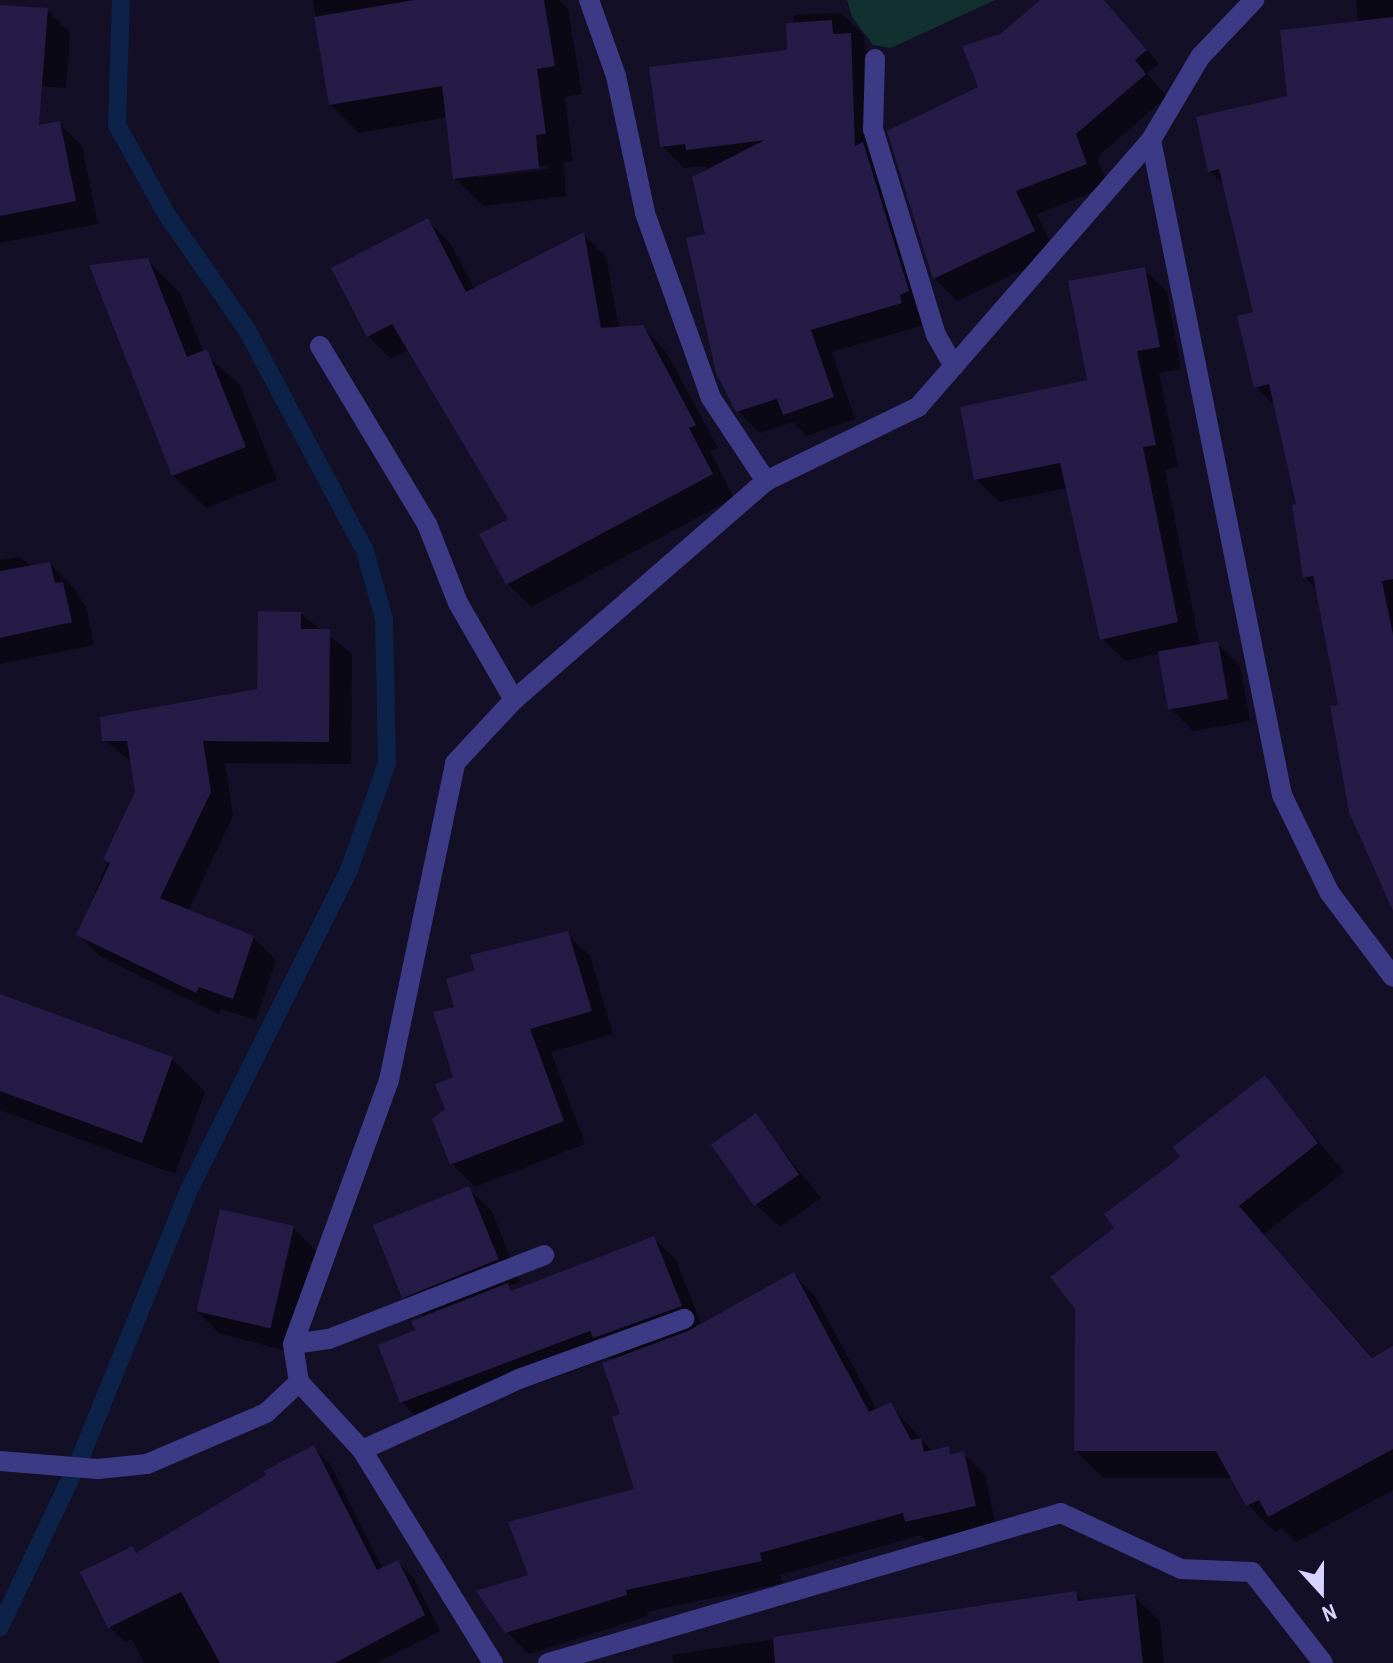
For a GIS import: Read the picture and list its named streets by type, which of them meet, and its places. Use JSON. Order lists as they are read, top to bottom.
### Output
{
  "north": "bottom"
}
